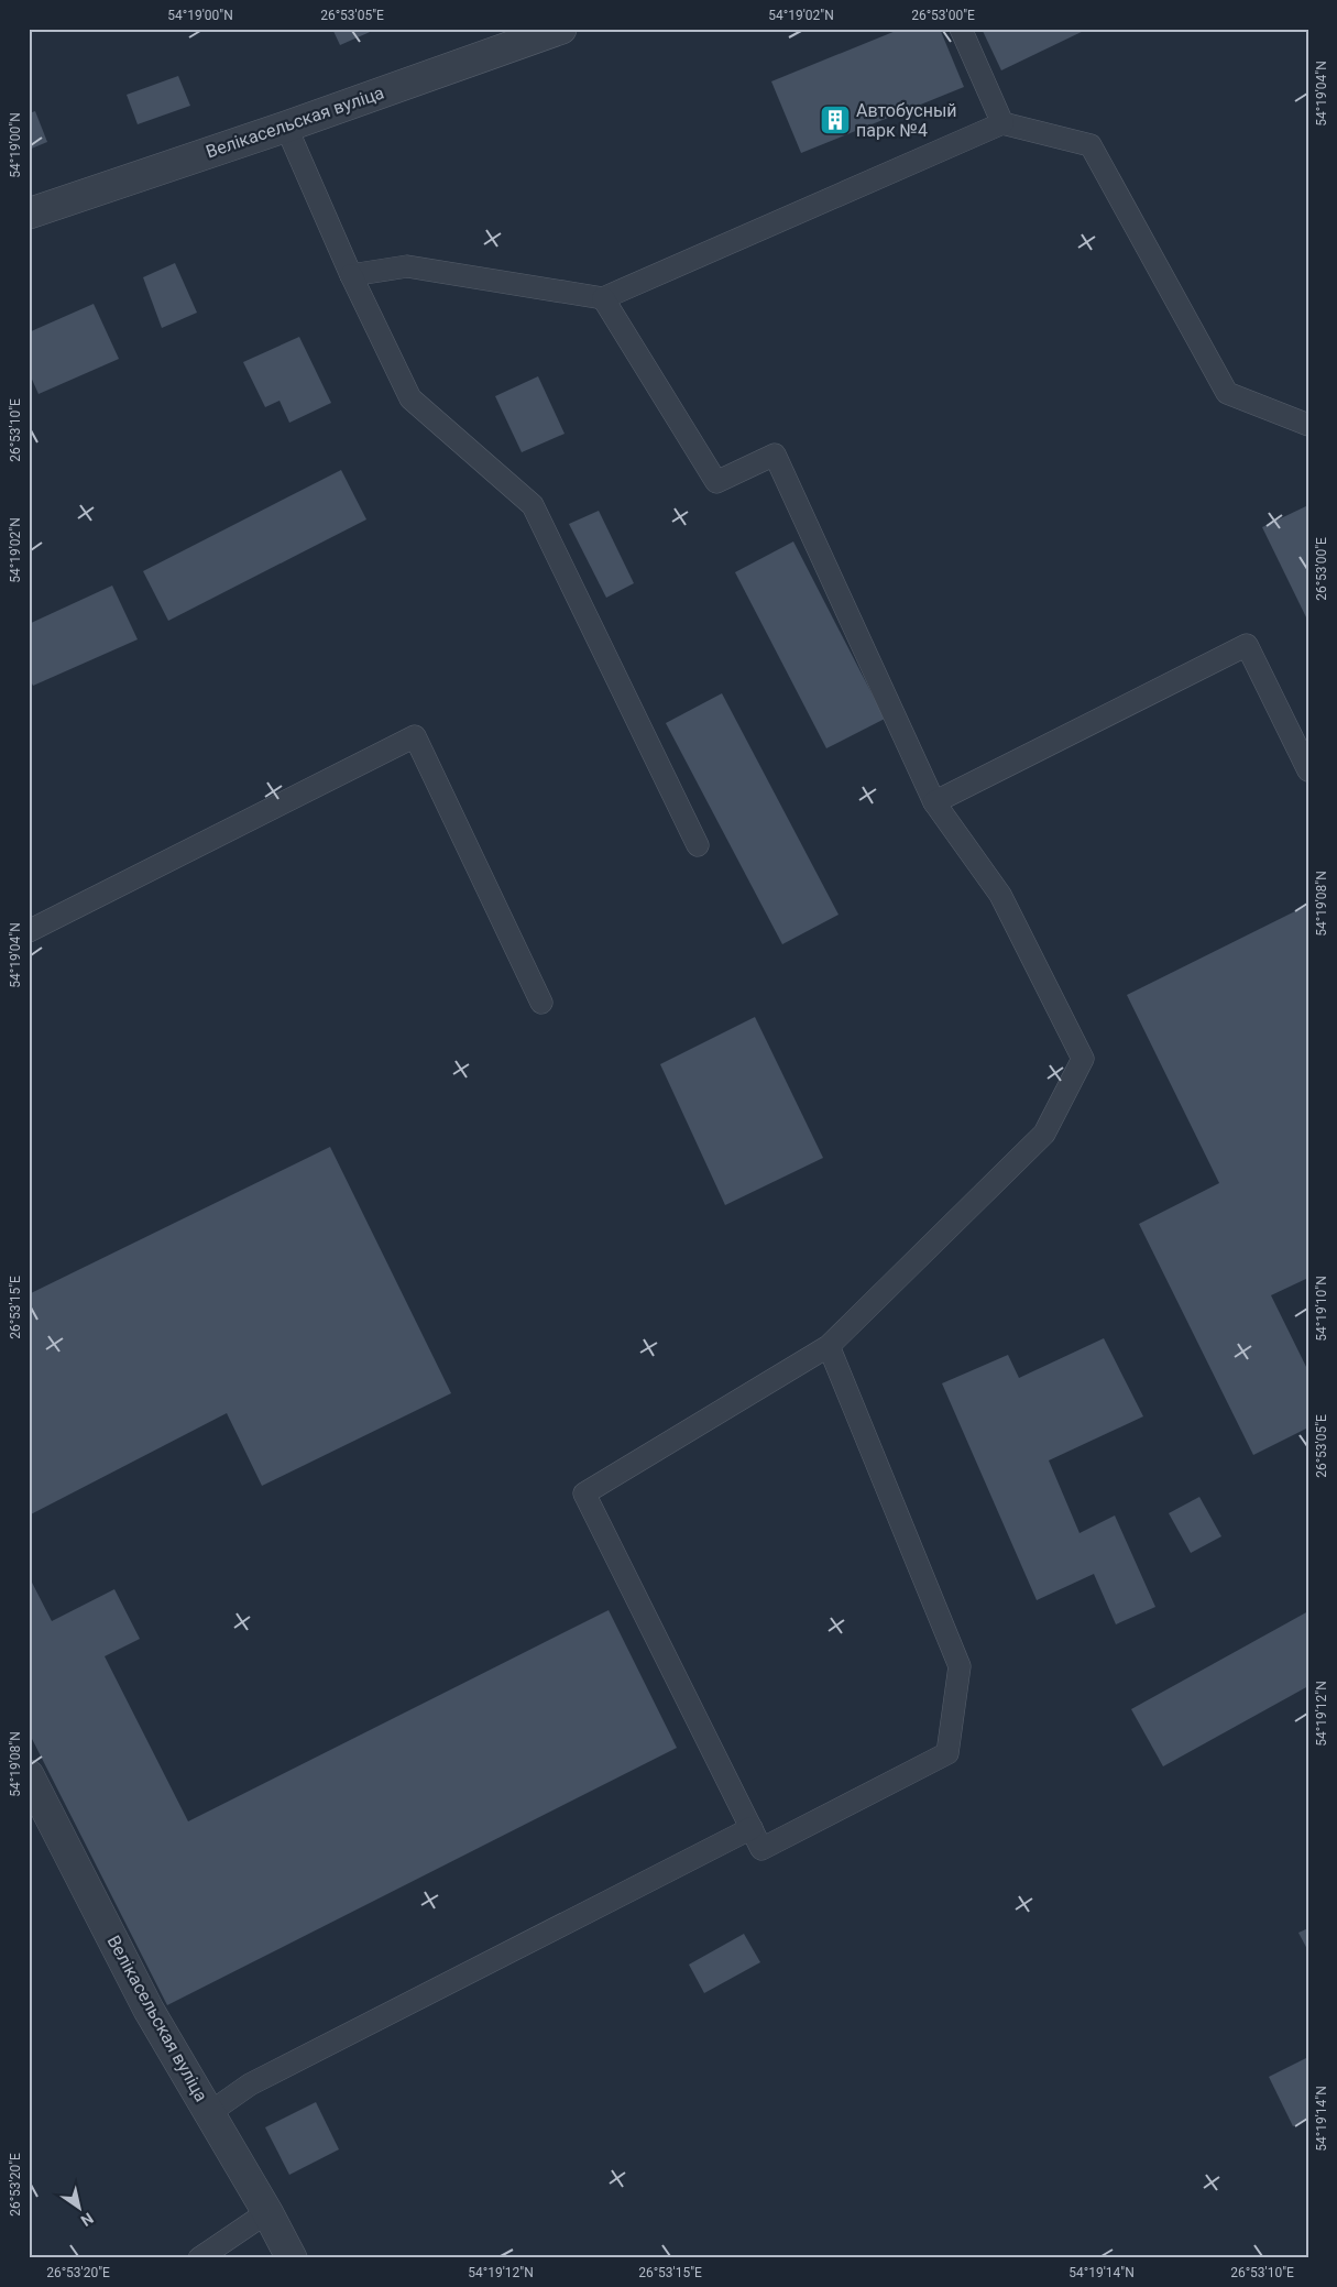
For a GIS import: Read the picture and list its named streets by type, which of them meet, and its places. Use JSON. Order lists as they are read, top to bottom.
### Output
{
  "streets": {
    "street": ["Велікасельская вуліца"]
  },
  "places": {
    "building": ["Автобусный парк №4"]
  },
  "north": "bottom right",
  "coordinates": [
    "54°19'00\"N",
    "26°53'05\"E",
    "54°19'02\"N",
    "26°53'00\"E",
    "54°19'04\"N",
    "26°53'10\"E",
    "54°19'08\"N",
    "26°53'15\"E",
    "54°19'10\"N",
    "54°19'12\"N",
    "54°19'14\"N",
    "26°53'20\"E"
  ]
}
